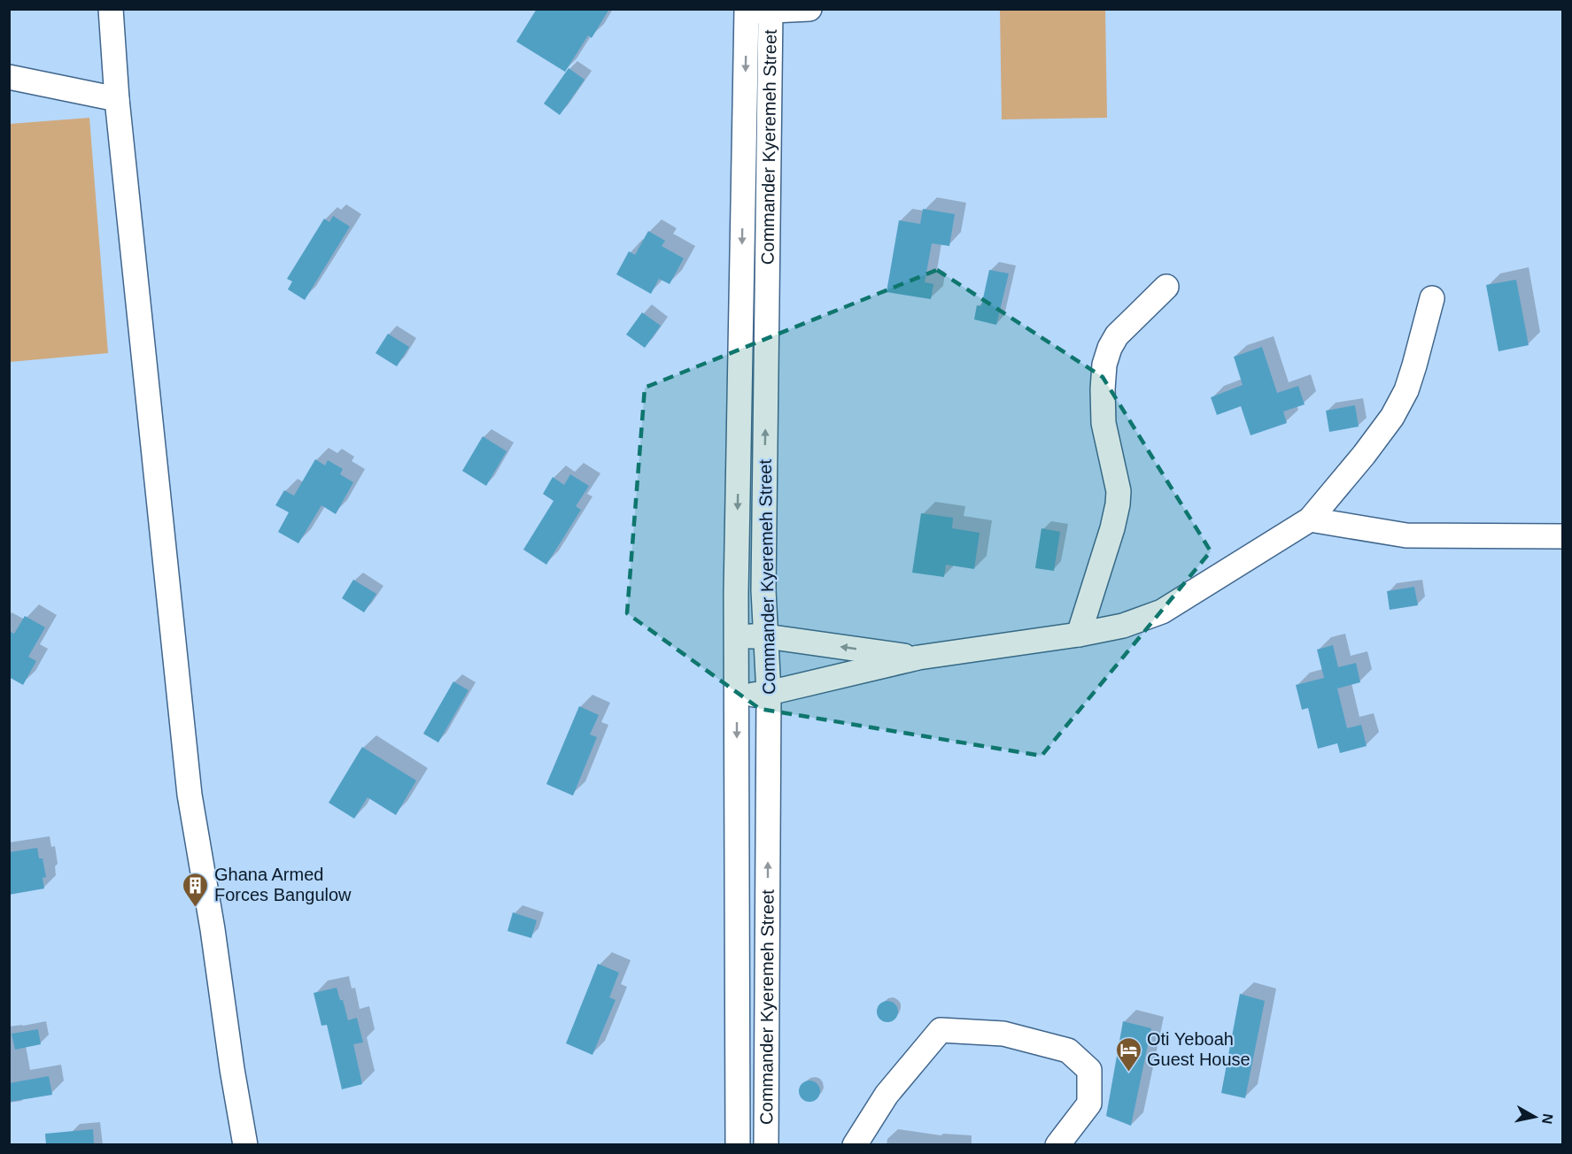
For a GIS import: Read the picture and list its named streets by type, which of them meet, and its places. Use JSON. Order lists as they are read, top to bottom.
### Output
{
  "streets": {
    "street": ["Commander Kyeremeh Street"]
  },
  "places": {
    "building": ["Ghana Armed Forces Bangulow"],
    "hotel": ["Oti Yeboah Guest House"]
  },
  "north": "right"
}
